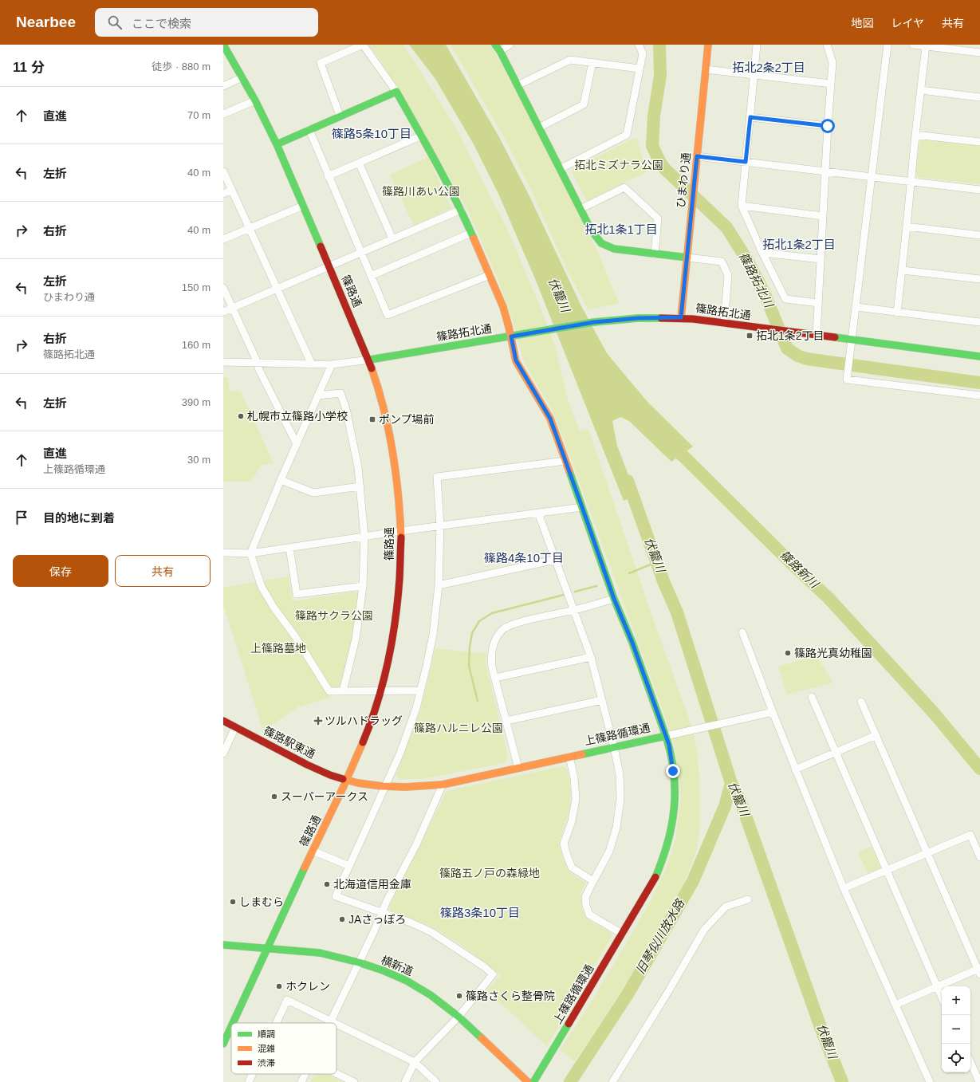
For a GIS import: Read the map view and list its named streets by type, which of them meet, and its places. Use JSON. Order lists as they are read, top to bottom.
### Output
{
  "streets": {
    "street": [
      "ひまわり通",
      "篠路通",
      "篠路拓北通",
      "上篠路循環通",
      "篠路駅東通",
      "横新道"
    ]
  },
  "crossings": [
    ["ひまわり通", "篠路拓北通"],
    ["篠路通", "篠路拓北通"],
    ["篠路通", "上篠路循環通"],
    ["篠路通", "篠路駅東通"],
    ["篠路通", "横新道"],
    ["上篠路循環通", "篠路駅東通"]
  ],
  "districts": [
    "拓北2条2丁目",
    "篠路5条10丁目",
    "拓北1条1丁目",
    "拓北1条2丁目",
    "篠路4条10丁目",
    "篠路3条10丁目"
  ],
  "water": [
    "篠路拓北川",
    "伏籠川",
    "篠路新川",
    "旧琴似川放水路"
  ],
  "parks": [
    "拓北ミズナラ公園",
    "篠路川あい公園",
    "篠路サクラ公園",
    "上篠路墓地",
    "篠路ハルニレ公園",
    "篠路五ノ戸の森緑地"
  ],
  "places": {
    "transit": ["拓北1条2丁目", "ポンプ場前"],
    "other": [
      "札幌市立篠路小学校",
      "篠路光真幼稚園",
      "スーパーアークス",
      "北海道信用金庫",
      "しまむら",
      "JAさっぽろ",
      "ホクレン",
      "篠路さくら整骨院"
    ],
    "health": ["ツルハドラッグ"]
  },
  "legend": ["順調", "混雑", "渋滞"],
  "page": {
    "header": "Nearbee",
    "search": "ここで検索",
    "nav": ["地図", "レイヤ", "共有"],
    "heading": ["11 分", "徒歩 · 880 m"],
    "list": [
      ["直進", "70 m"],
      ["左折", "40 m"],
      ["右折", "40 m"],
      ["左折", "ひまわり通", "150 m"],
      ["右折", "篠路拓北通", "160 m"],
      ["左折", "390 m"],
      ["直進", "上篠路循環通", "30 m"],
      "目的地に到着"
    ],
    "buttons": ["保存", "共有"],
    "map_buttons": ["+", "−"]
  }
}
